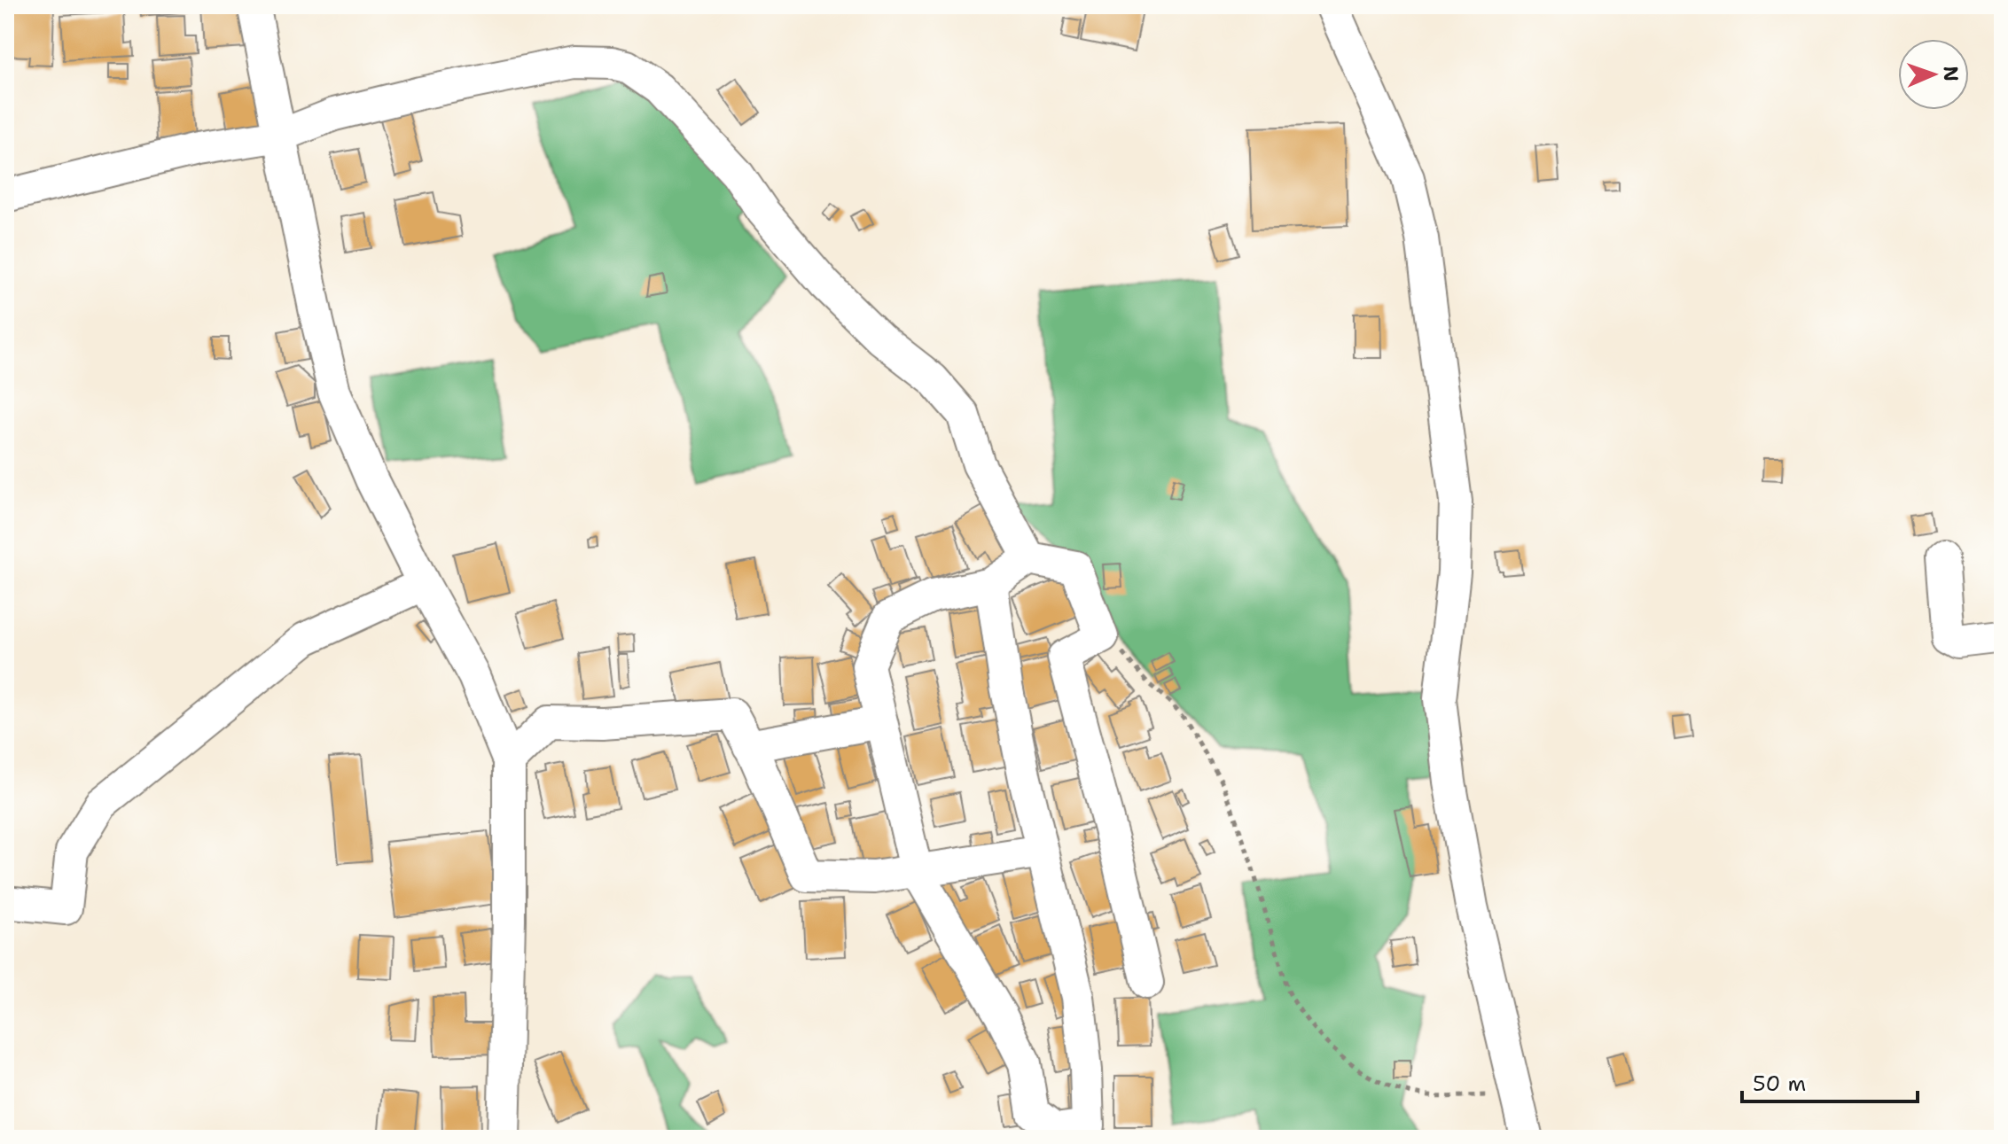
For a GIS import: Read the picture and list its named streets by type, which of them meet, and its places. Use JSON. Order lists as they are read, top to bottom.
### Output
{
  "scale_bar": "50 m",
  "north": "right"
}
